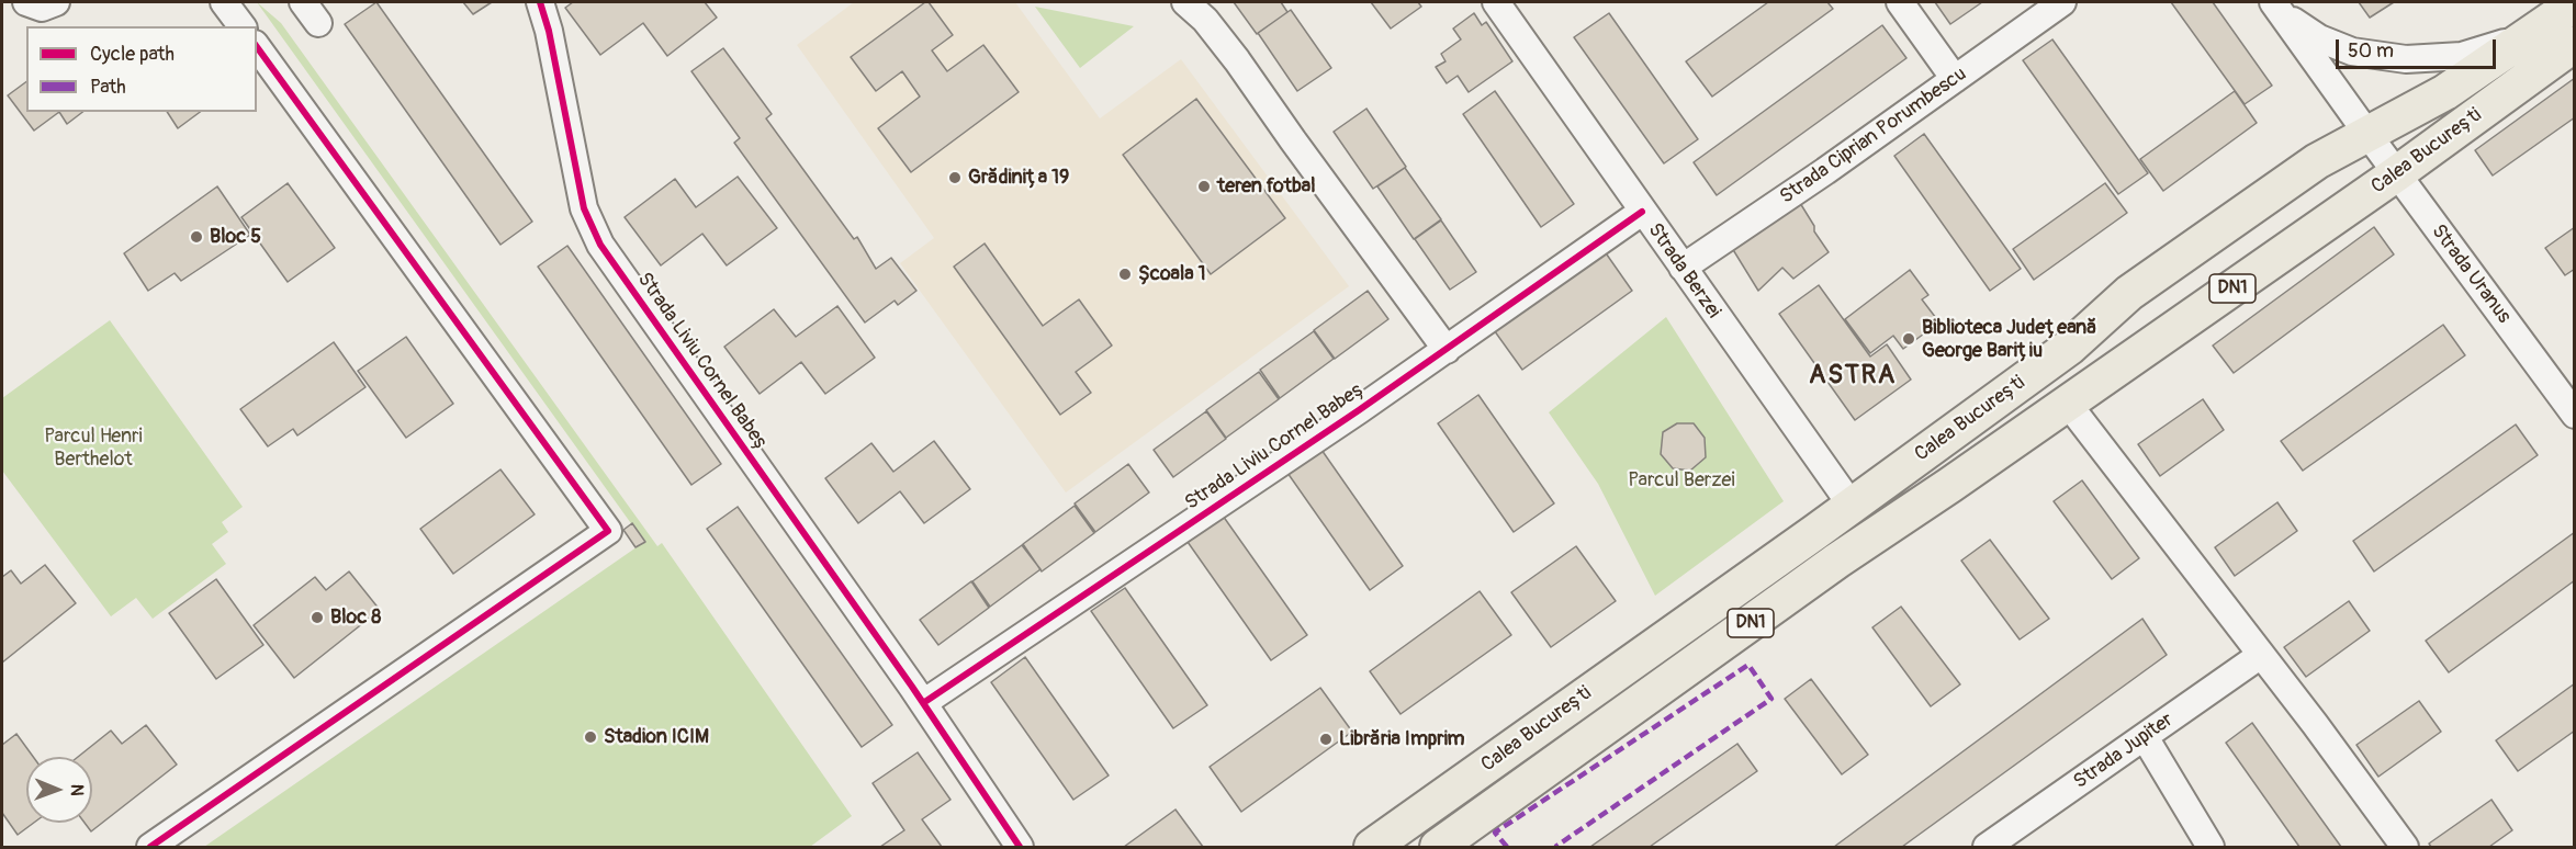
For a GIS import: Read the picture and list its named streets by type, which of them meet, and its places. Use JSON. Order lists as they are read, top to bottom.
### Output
{
  "streets": {
    "main road": ["Calea București", "DN1"],
    "street": [
      "Strada Ciprian Porumbescu",
      "Strada Berzei",
      "Strada Uranus",
      "Strada Liviu Cornel Babeș",
      "Strada Jupiter"
    ]
  },
  "crossings": [
    ["Strada Ciprian Porumbescu", "Strada Berzei"],
    ["Calea București", "Strada Berzei"],
    ["Calea București", "Strada Uranus"],
    ["Strada Berzei", "Strada Liviu Cornel Babeș"]
  ],
  "districts": ["ASTRA"],
  "parks": ["Parcul Henri Berthelot", "Parcul Berzei"],
  "places": [
    "Grădinița 19",
    "teren fotbal",
    "Bloc 5",
    "Școala 1",
    "Biblioteca Județeană George Barițiu",
    "Bloc 8",
    "Stadion ICIM",
    "Librăria Imprim"
  ],
  "legend": ["Cycle path", "Path"],
  "scale_bar": "50 m",
  "north": "right"
}
